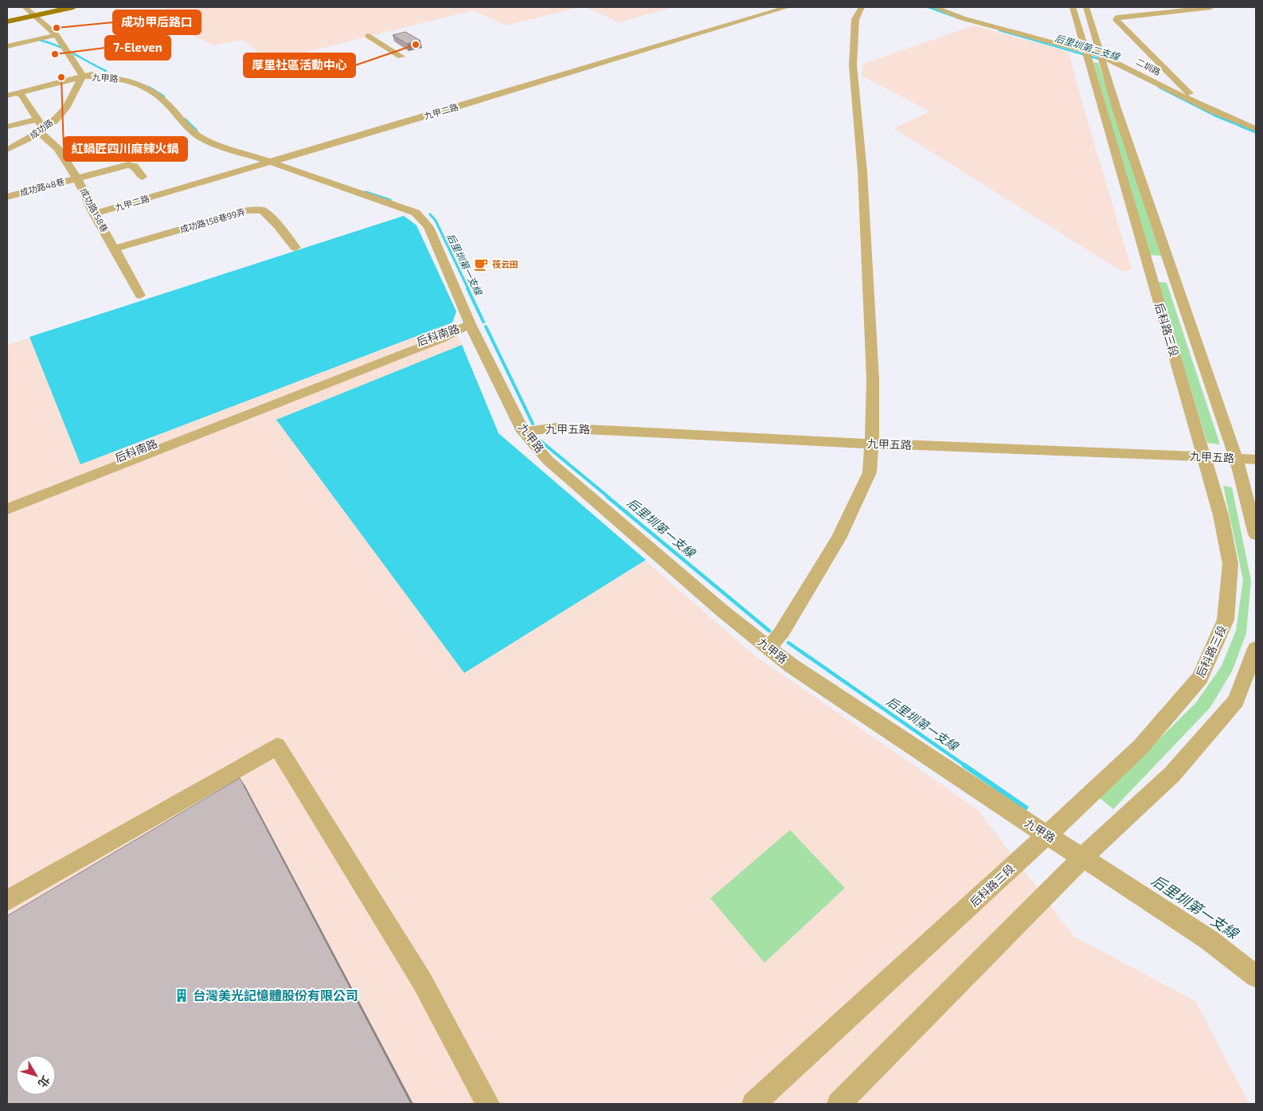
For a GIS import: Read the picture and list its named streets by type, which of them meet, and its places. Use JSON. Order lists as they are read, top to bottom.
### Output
{
  "streets": {
    "street": [
      "二圳路",
      "九甲路",
      "九甲二路",
      "成功路",
      "成功路48巷",
      "成功路158巷",
      "成功路158巷99弄",
      "后科路三段",
      "后科南路",
      "九甲五路"
    ]
  },
  "crossings": [
    ["二圳路", "后科路三段"],
    ["九甲路", "九甲二路"],
    ["九甲路", "成功路"],
    ["九甲路", "成功路158巷"],
    ["九甲路", "后科路三段"],
    ["九甲路", "后科南路"],
    ["九甲路", "九甲五路"],
    ["九甲二路", "成功路158巷"],
    ["成功路", "成功路158巷"],
    ["成功路48巷", "成功路158巷"],
    ["成功路158巷", "成功路158巷99弄"],
    ["后科路三段", "九甲五路"]
  ],
  "water": ["后里圳第二支線", "后里圳第一支線"],
  "places": {
    "other": [
      "成功甲后路口",
      "厚里社區活動中心",
      "7-Eleven",
      "紅鍋匠四川麻辣火鍋"
    ],
    "cafe": ["筏云田"],
    "building": ["台灣美光記憶體股份有限公司"]
  },
  "north": "bottom right"
}
